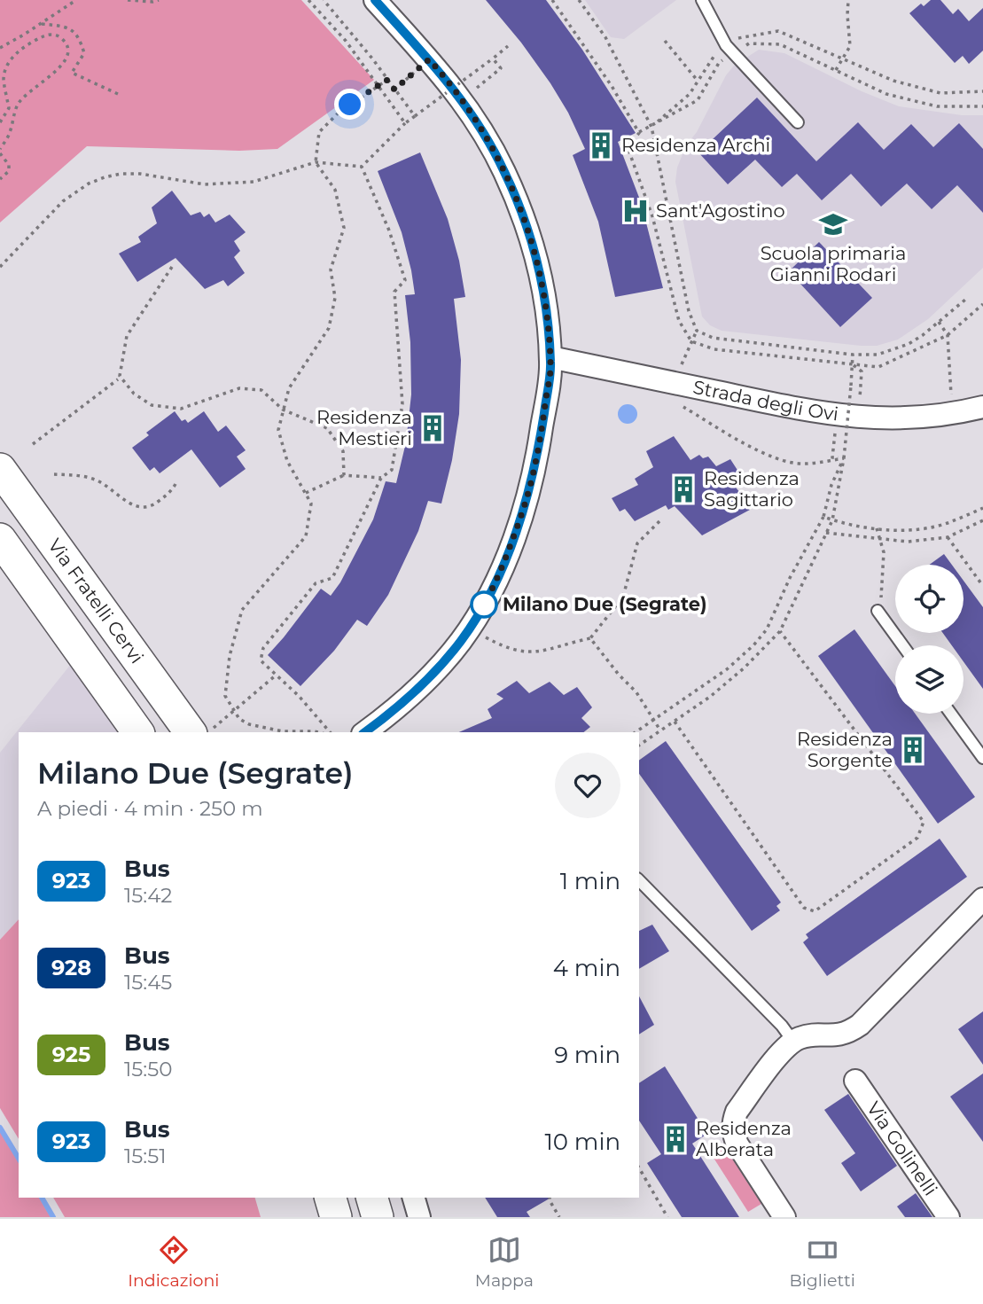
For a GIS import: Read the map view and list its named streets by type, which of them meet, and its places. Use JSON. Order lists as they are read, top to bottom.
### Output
{
  "streets": {
    "street": ["Strada degli Ovi", "Via Fratelli Cervi", "Via Golinelli"]
  },
  "places": {
    "building": [
      "Residenza Archi",
      "Residenza Mestieri",
      "Residenza Sagittario",
      "Residenza Sorgente",
      "Residenza Alberata"
    ],
    "hospital": ["Sant'Agostino"],
    "school or university": ["Scuola primaria Gianni Rodari"],
    "other": ["Milano Due (Segrate)"]
  },
  "lines": ["bus line 923"],
  "page": {
    "heading": ["Milano Due (Segrate)", "A piedi · 4 min · 250 m"],
    "list": [
      {
        "mark": "923",
        "name": "Bus",
        "note": "15:42",
        "value": "1 min"
      },
      {
        "mark": "928",
        "name": "Bus",
        "note": "15:45",
        "value": "4 min"
      },
      {
        "mark": "925",
        "name": "Bus",
        "note": "15:50",
        "value": "9 min"
      },
      {
        "mark": "923",
        "name": "Bus",
        "note": "15:51",
        "value": "10 min"
      }
    ],
    "tabs": ["Indicazioni", "Mappa", "Biglietti"]
  }
}
